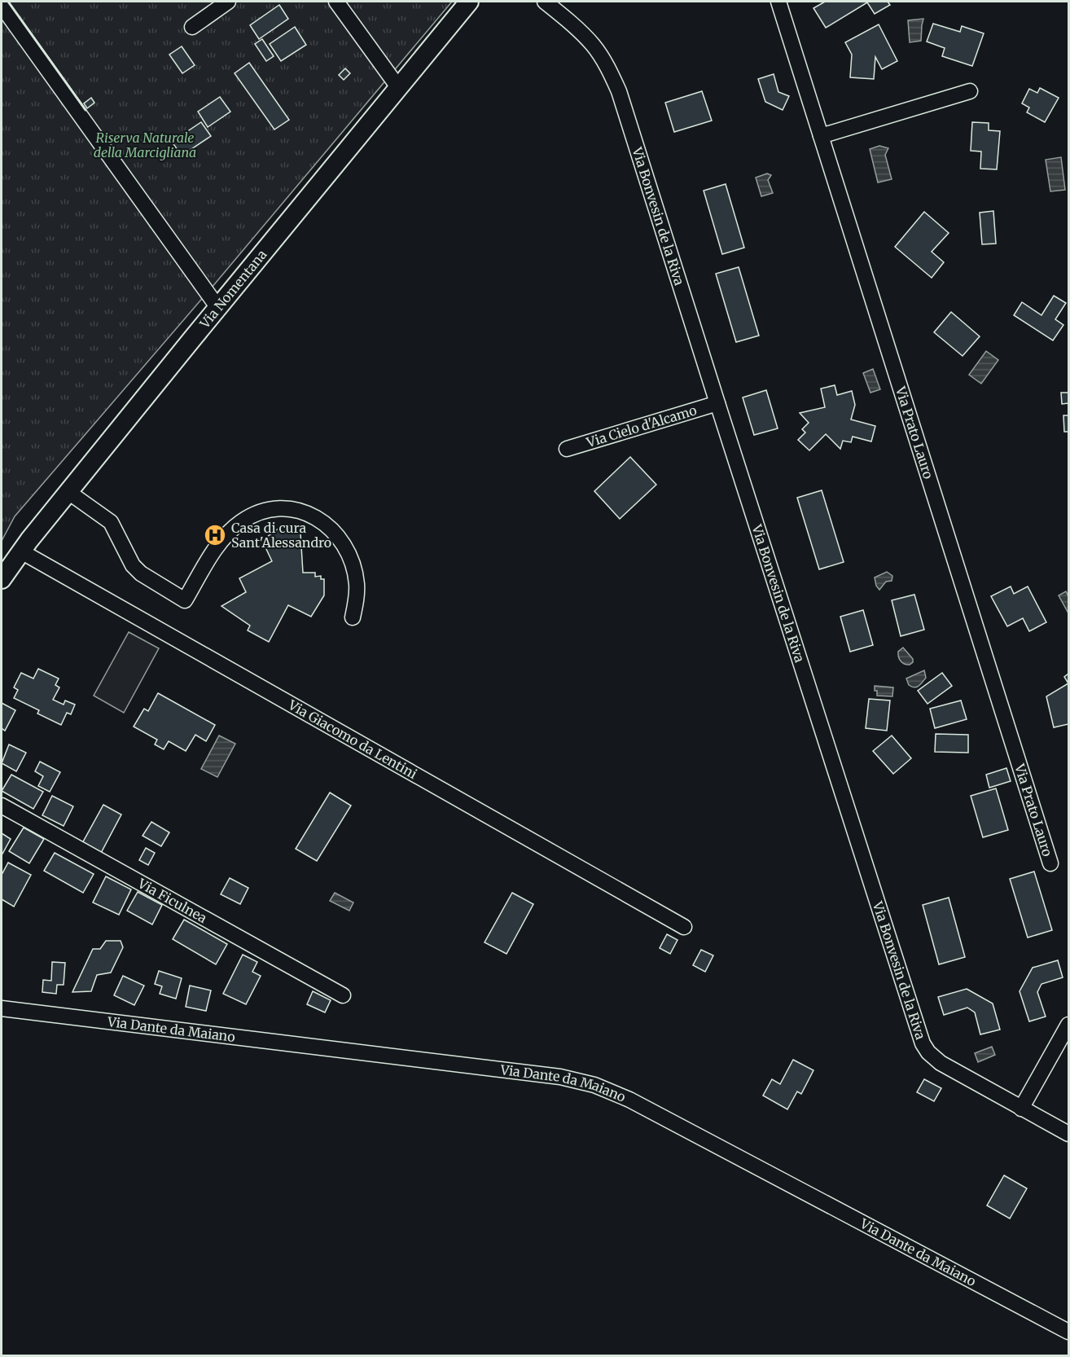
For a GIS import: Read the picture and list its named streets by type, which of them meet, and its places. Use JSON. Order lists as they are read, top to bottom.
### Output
{
  "streets": {
    "main road": ["Via Nomentana"],
    "street": [
      "Via Bonvesin de la Riva",
      "Via Cielo d'Alcamo",
      "Via Prato Lauro",
      "Via Giacomo da Lentini",
      "Via Ficulnea",
      "Via Dante da Maiano"
    ]
  },
  "crossings": [
    ["Via Bonvesin de la Riva", "Via Cielo d'Alcamo"],
    ["Via Nomentana", "Via Giacomo da Lentini"]
  ],
  "parks": ["Riserva Naturale della Marcigliana"],
  "places": {
    "hospital": ["Casa di cura Sant'Alessandro"]
  }
}
